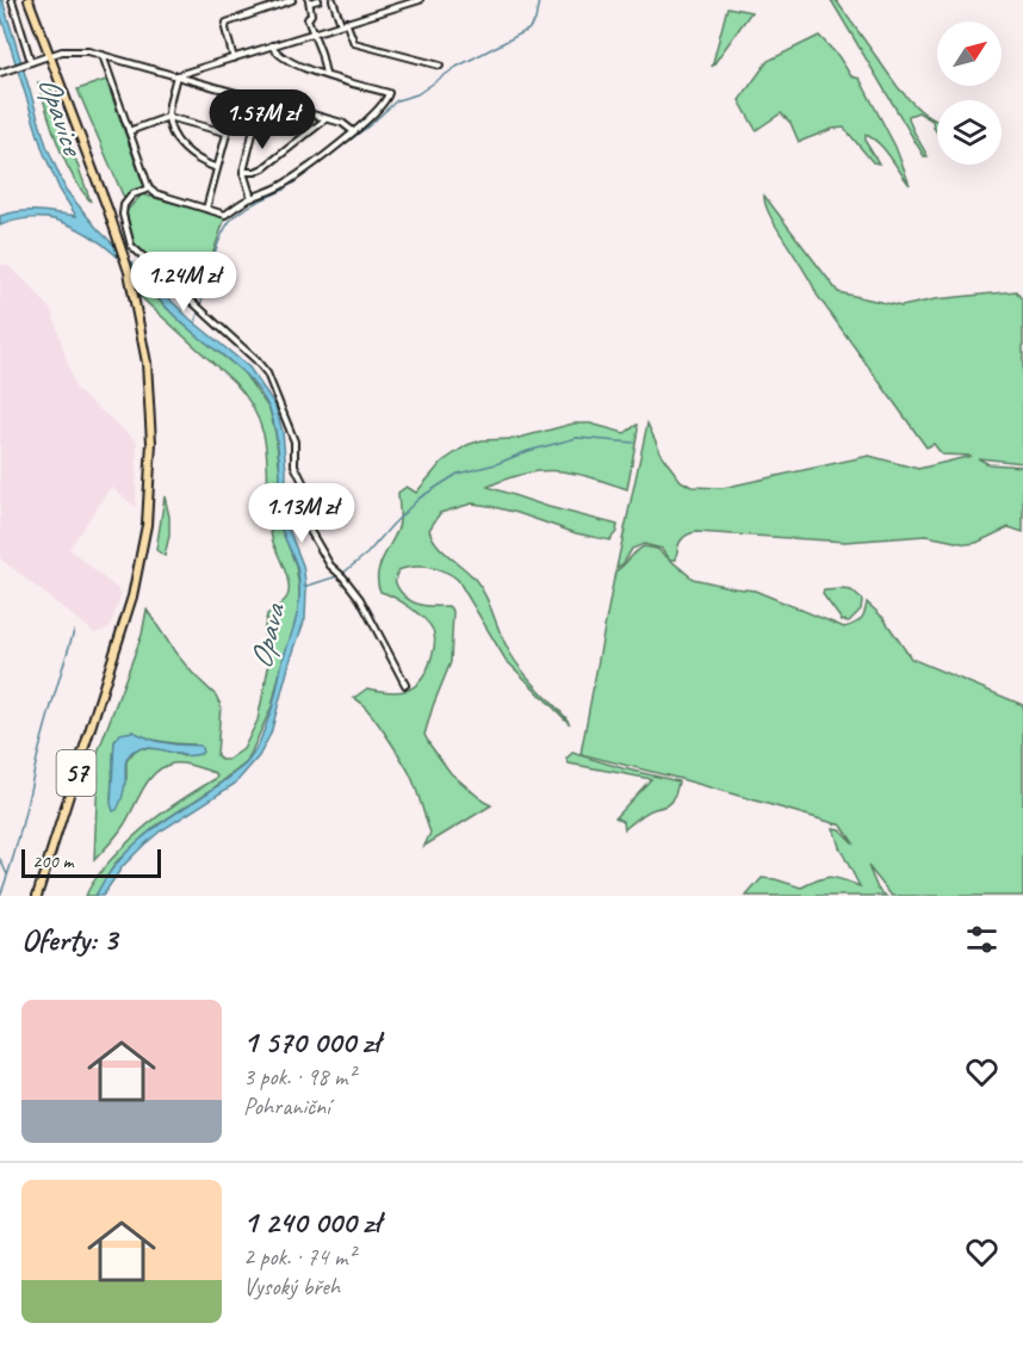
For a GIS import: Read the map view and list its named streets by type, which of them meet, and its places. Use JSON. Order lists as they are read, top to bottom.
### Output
{
  "streets": {
    "main road": ["57"]
  },
  "water": ["Opavice", "Opava"],
  "scale_bar": "200 m",
  "north": "top right",
  "page": {
    "price": ["1.57M zł", "1.24M zł", "1.13M zł"],
    "scale": "200 m",
    "heading": "Oferty: 3",
    "list": [
      {
        "name": "1 570 000 zł",
        "note": "3 pok. · 98 m² · Pohraniční"
      },
      {
        "name": "1 240 000 zł",
        "note": "2 pok. · 74 m² · Vysoký břeh"
      }
    ]
  }
}
